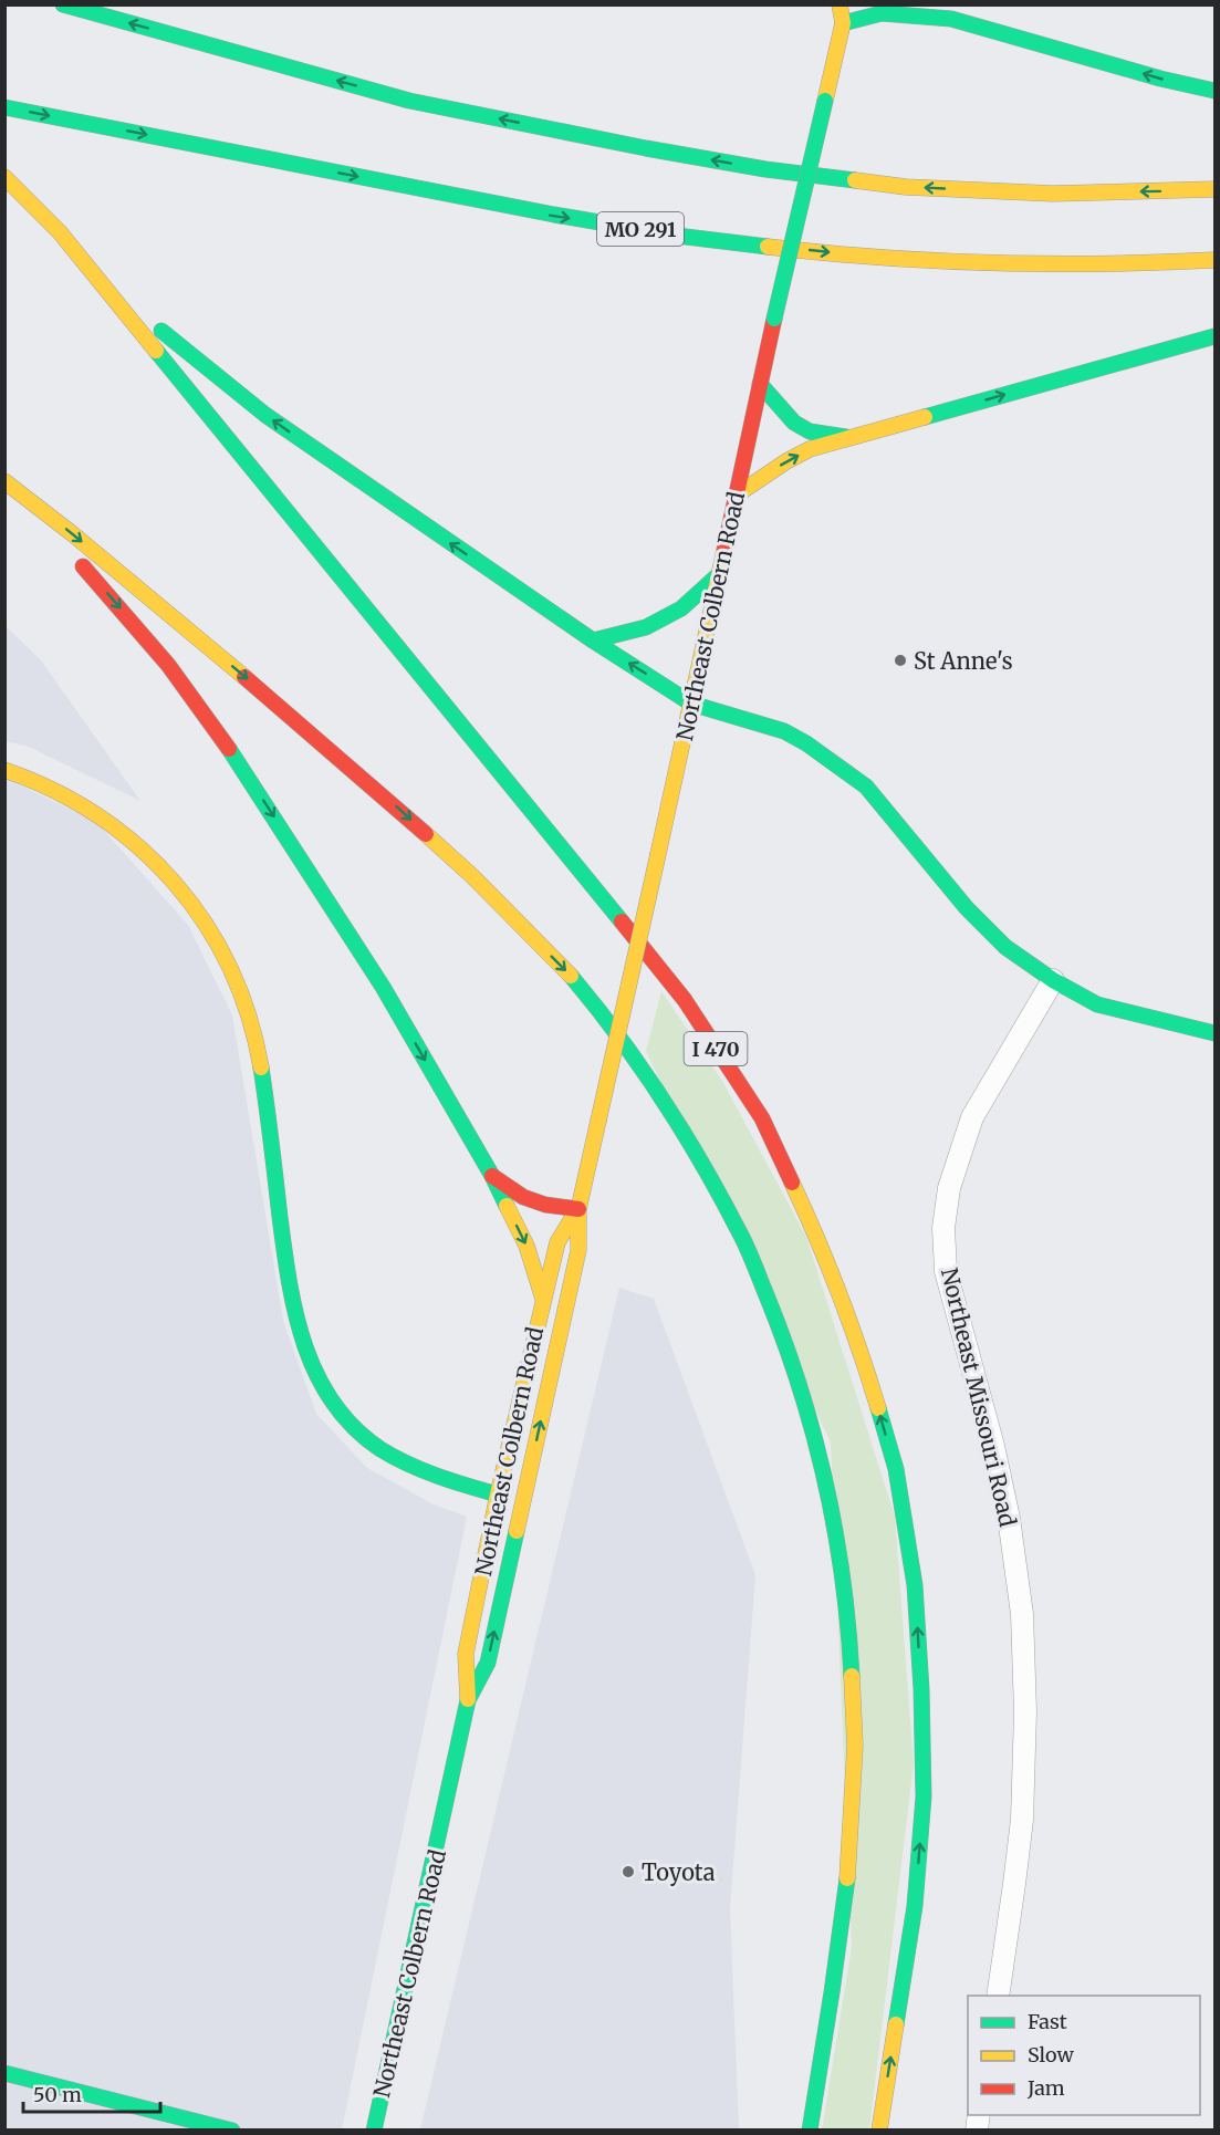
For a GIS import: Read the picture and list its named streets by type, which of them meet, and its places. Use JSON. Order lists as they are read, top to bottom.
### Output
{
  "streets": {
    "main road": ["MO 291", "Northeast Colbern Road", "I 470"],
    "street": ["Northeast Missouri Road"]
  },
  "places": ["St Anne's", "Toyota"],
  "legend": ["Fast", "Slow", "Jam"],
  "scale_bar": "50 m"
}
